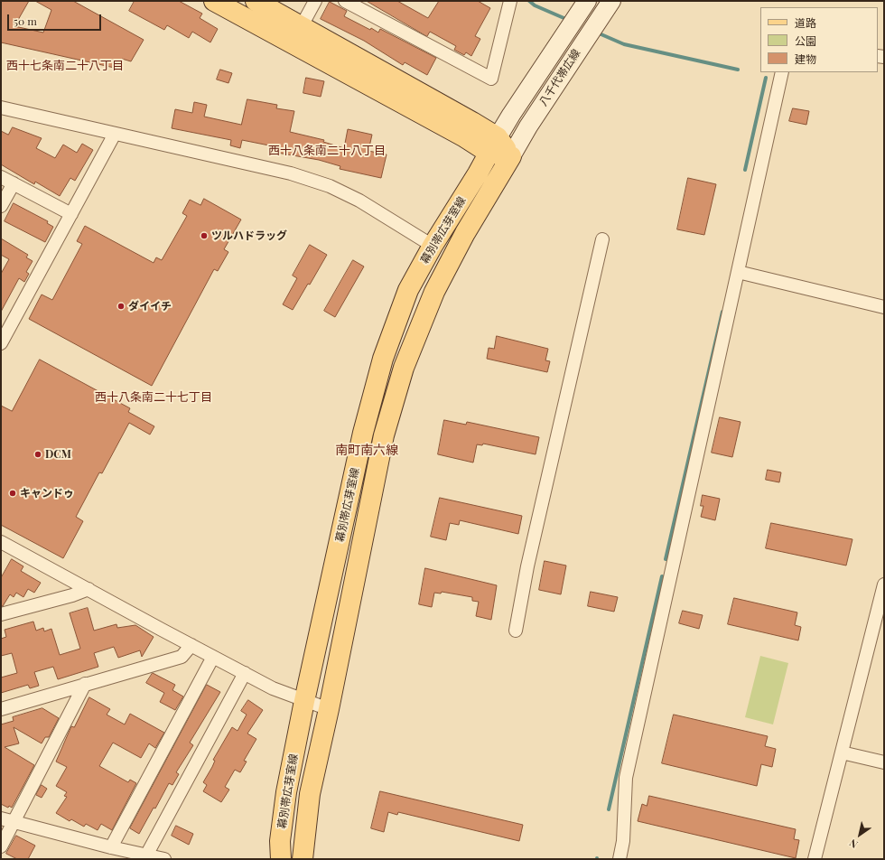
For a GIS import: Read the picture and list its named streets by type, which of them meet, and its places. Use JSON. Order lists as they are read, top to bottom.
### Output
{
  "streets": {
    "main road": ["八千代帯広線", "幕別帯広芽室線"]
  },
  "crossings": [
    ["八千代帯広線", "幕別帯広芽室線"]
  ],
  "districts": [
    "西十七条南二十八丁目",
    "西十八条南二十八丁目",
    "西十八条南二十七丁目",
    "南町南六線"
  ],
  "places": [
    "ツルハドラッグ",
    "ダイイチ",
    "DCM",
    "キャンドゥ"
  ],
  "legend": ["道路", "公園", "建物"],
  "scale_bar": "50 m",
  "north": "bottom left"
}
